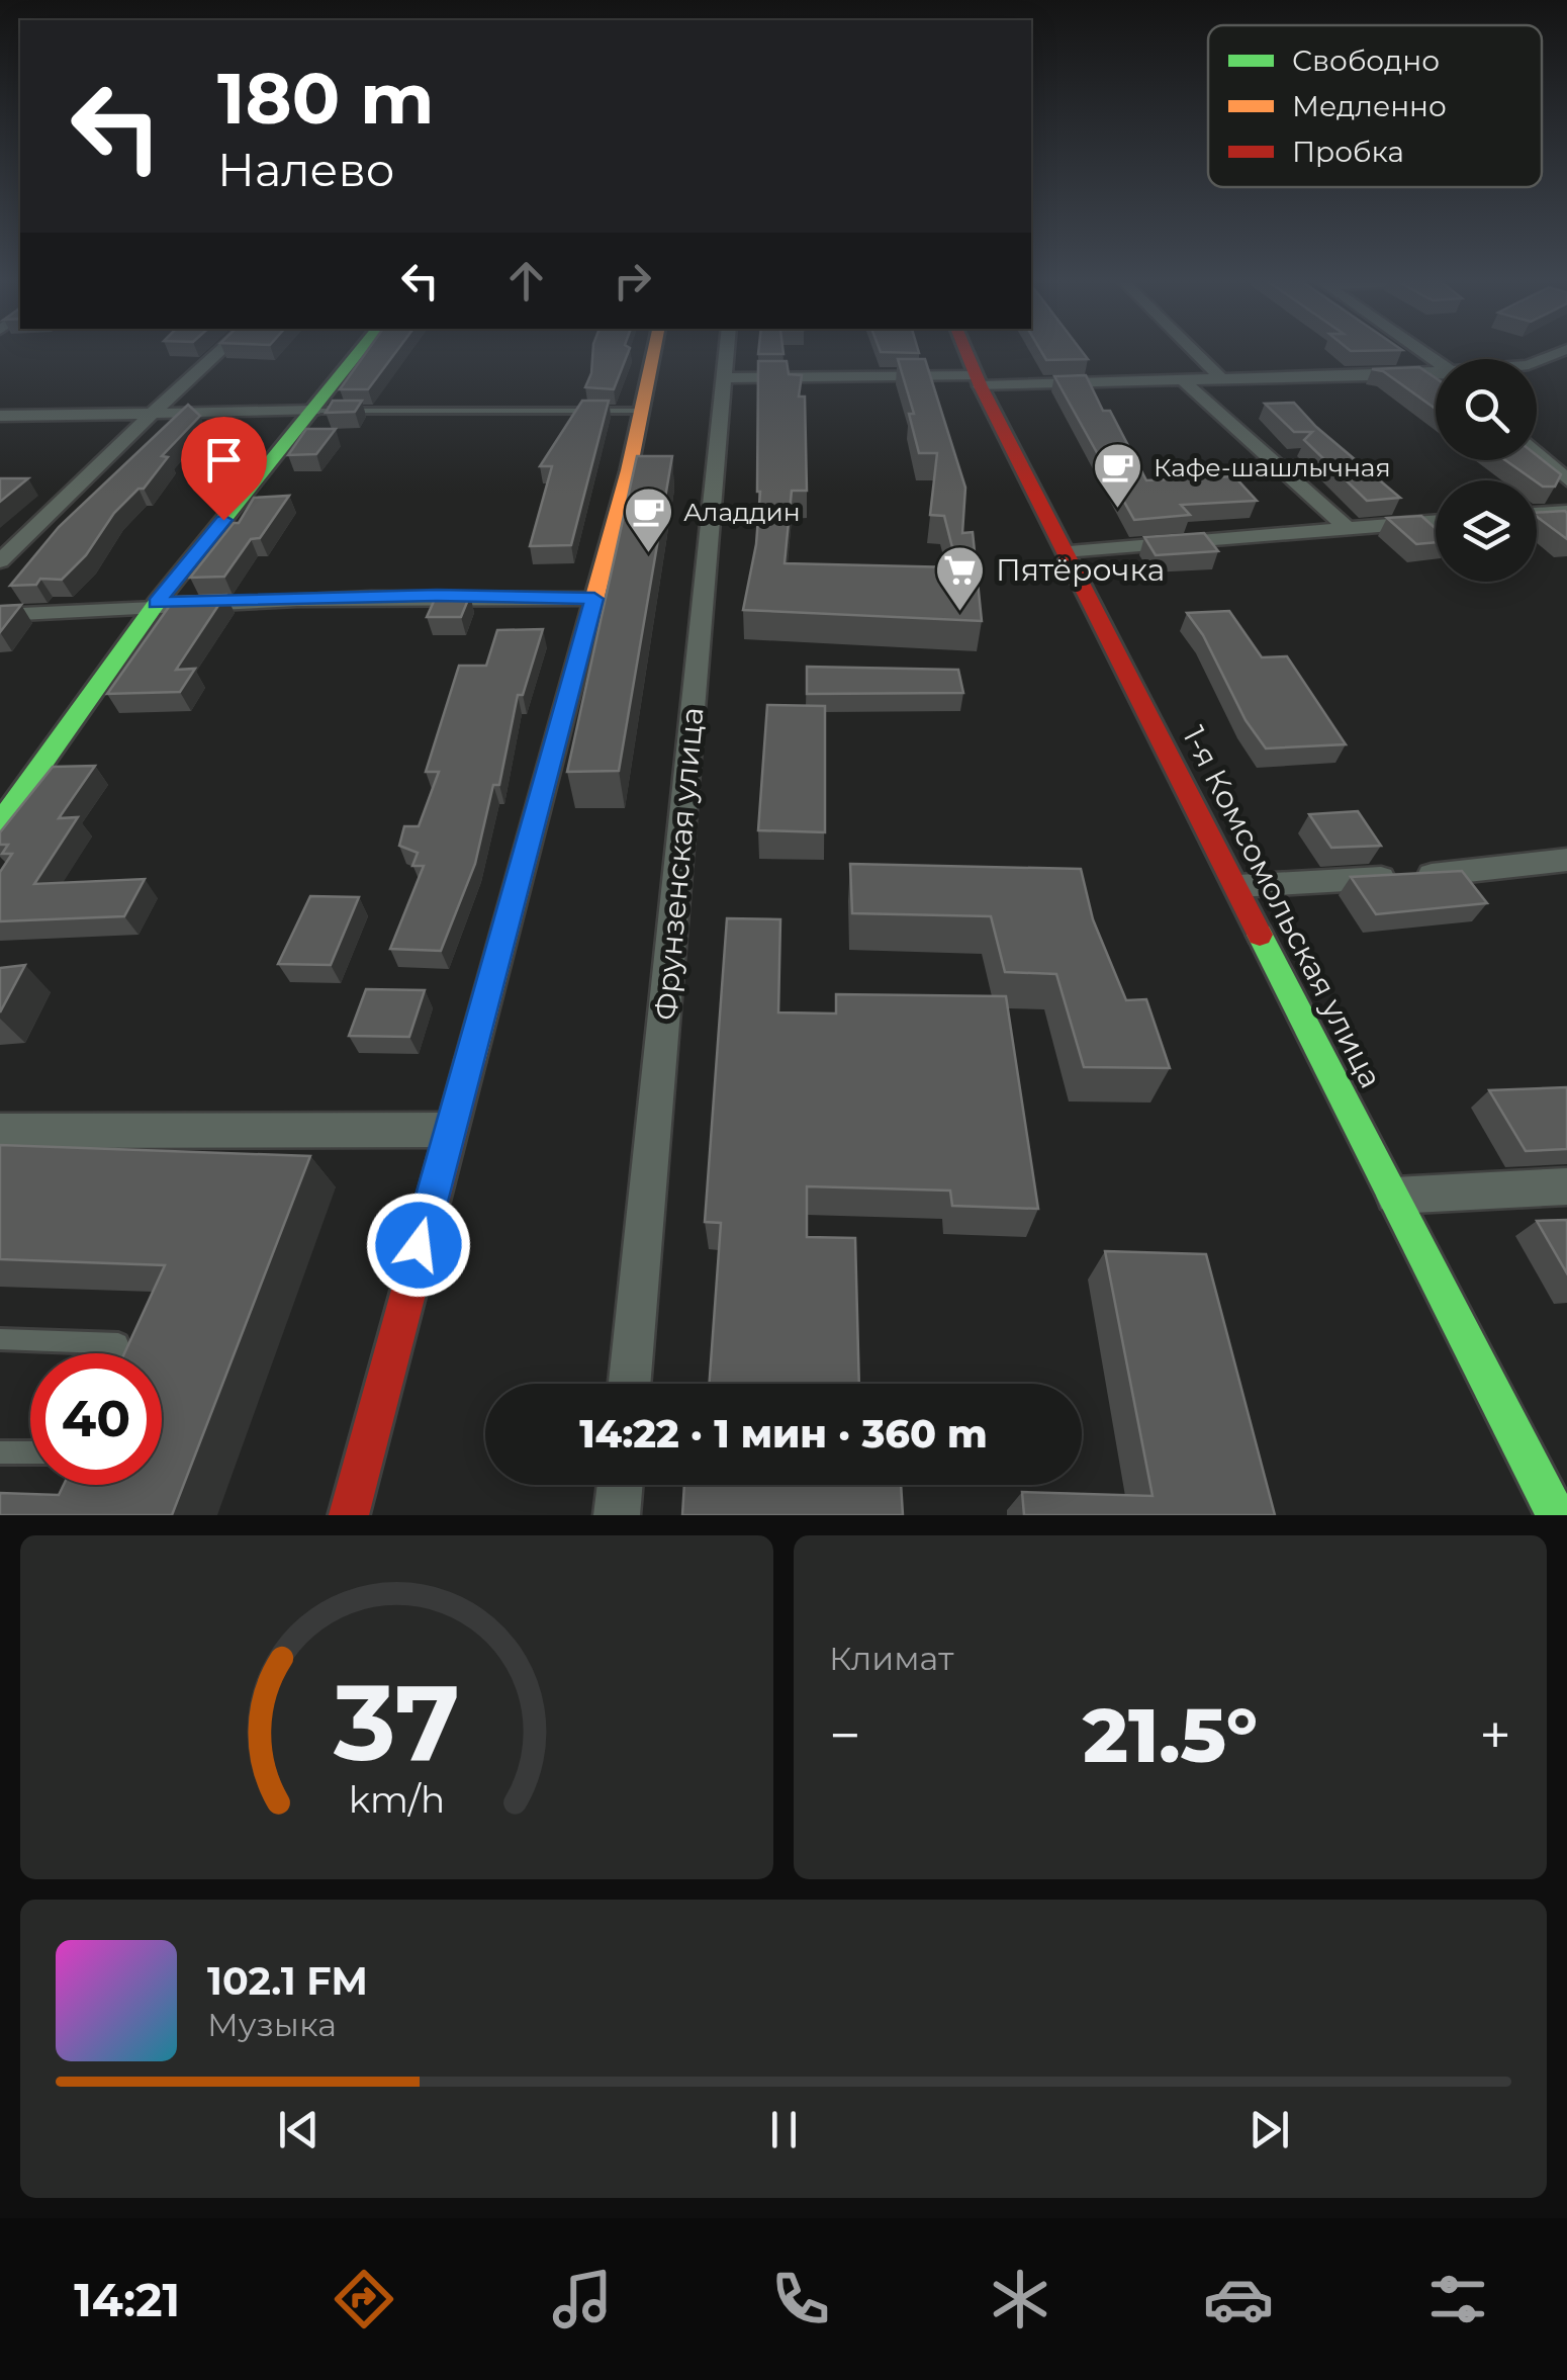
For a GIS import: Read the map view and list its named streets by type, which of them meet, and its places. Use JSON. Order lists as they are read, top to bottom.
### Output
{
  "streets": {
    "street": ["Фрунзенская улица", "1-я Комсомольская улица"]
  },
  "places": {
    "cafe": ["Кафе-шашлычная", "Аладдин"],
    "supermarket": ["Пятёрочка"]
  },
  "legend": ["Свободно", "Медленно", "Пробка"],
  "page": {
    "turn": ["180 m", "Налево"],
    "limit": "40",
    "trip": "14:22 · 1 мин · 360 m",
    "tile": "Климат",
    "heat": ["−", "21.5°", "+"],
    "song": ["102.1 FM", "Музыка"],
    "tabs": "14:21",
    "gauge": ["37", "km/h"]
  }
}
